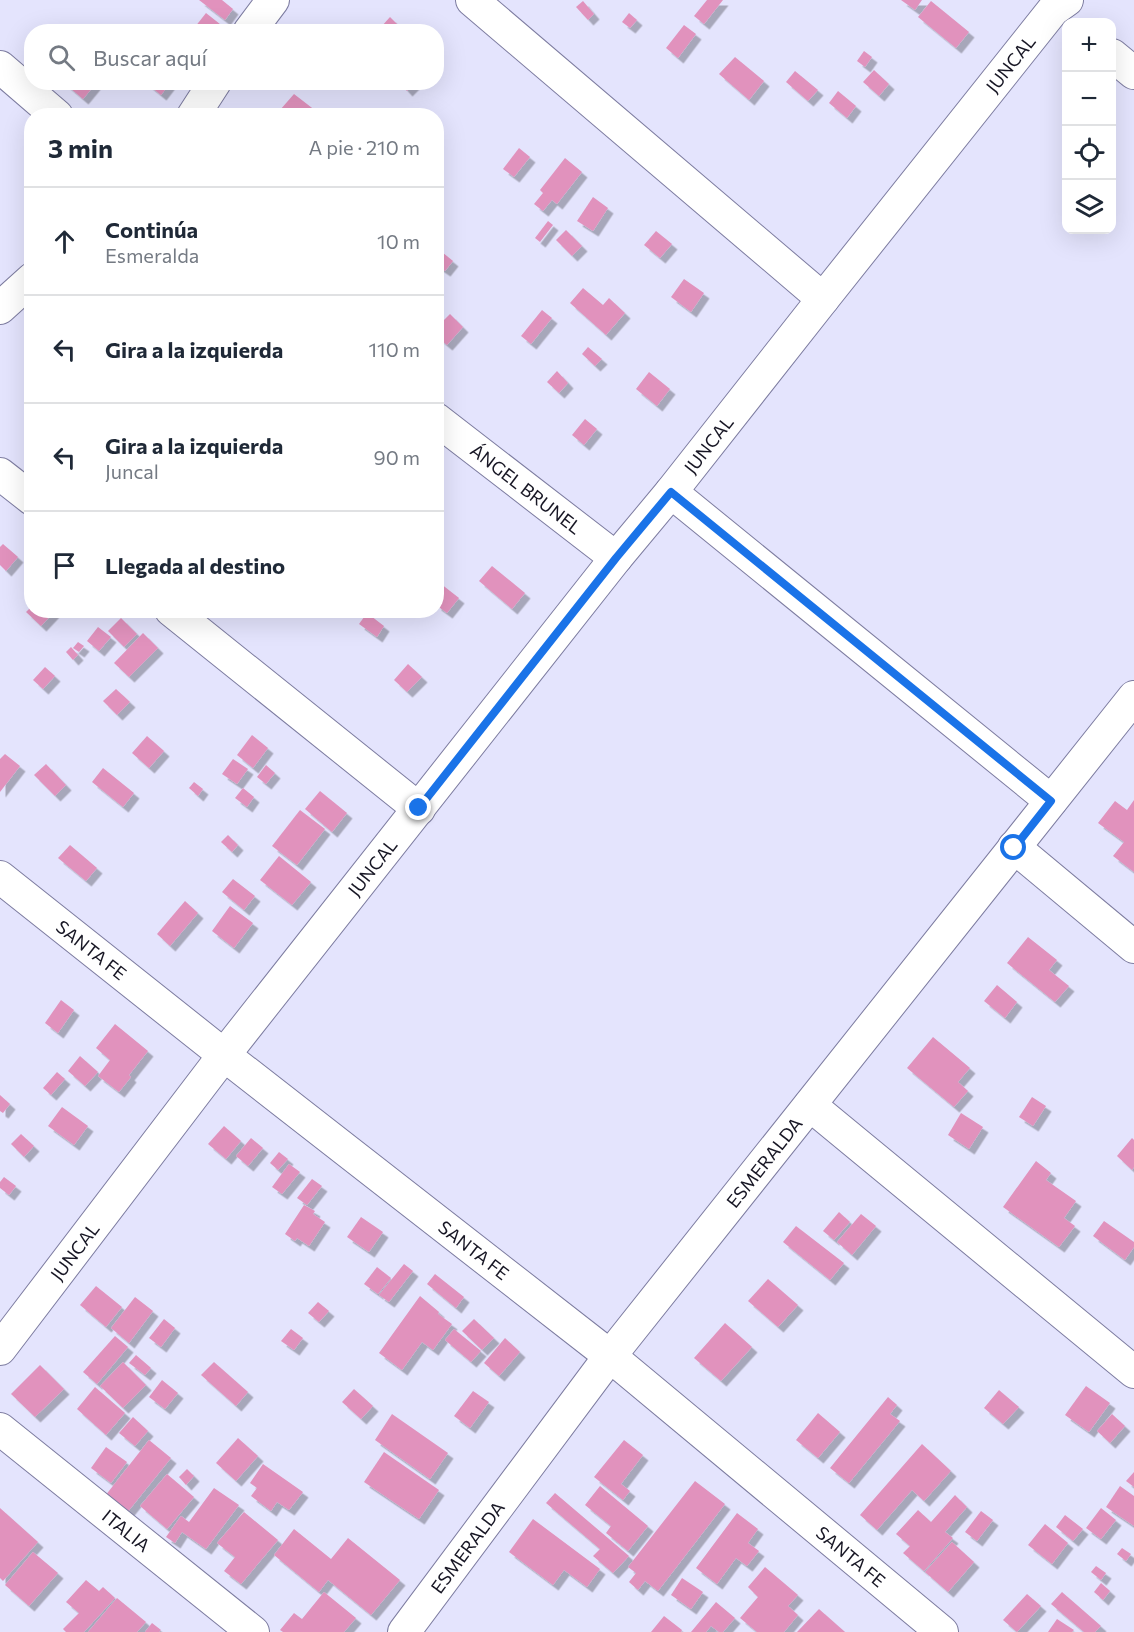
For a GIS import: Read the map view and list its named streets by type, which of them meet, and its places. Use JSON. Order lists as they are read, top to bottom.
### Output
{
  "streets": {
    "street": [
      "JUNCAL",
      "ÁNGEL BRUNEL",
      "SANTA FE",
      "ESMERALDA",
      "ITALIA"
    ]
  },
  "crossings": [
    ["JUNCAL", "ÁNGEL BRUNEL"],
    ["JUNCAL", "SANTA FE"],
    ["SANTA FE", "ESMERALDA"]
  ],
  "page": {
    "map_buttons": ["+", "−"],
    "search": "Buscar aquí",
    "heading": ["3 min", "A pie · 210 m"],
    "list": [
      ["Continúa", "Esmeralda", "10 m"],
      ["Gira a la izquierda", "110 m"],
      ["Gira a la izquierda", "Juncal", "90 m"],
      "Llegada al destino"
    ]
  }
}
